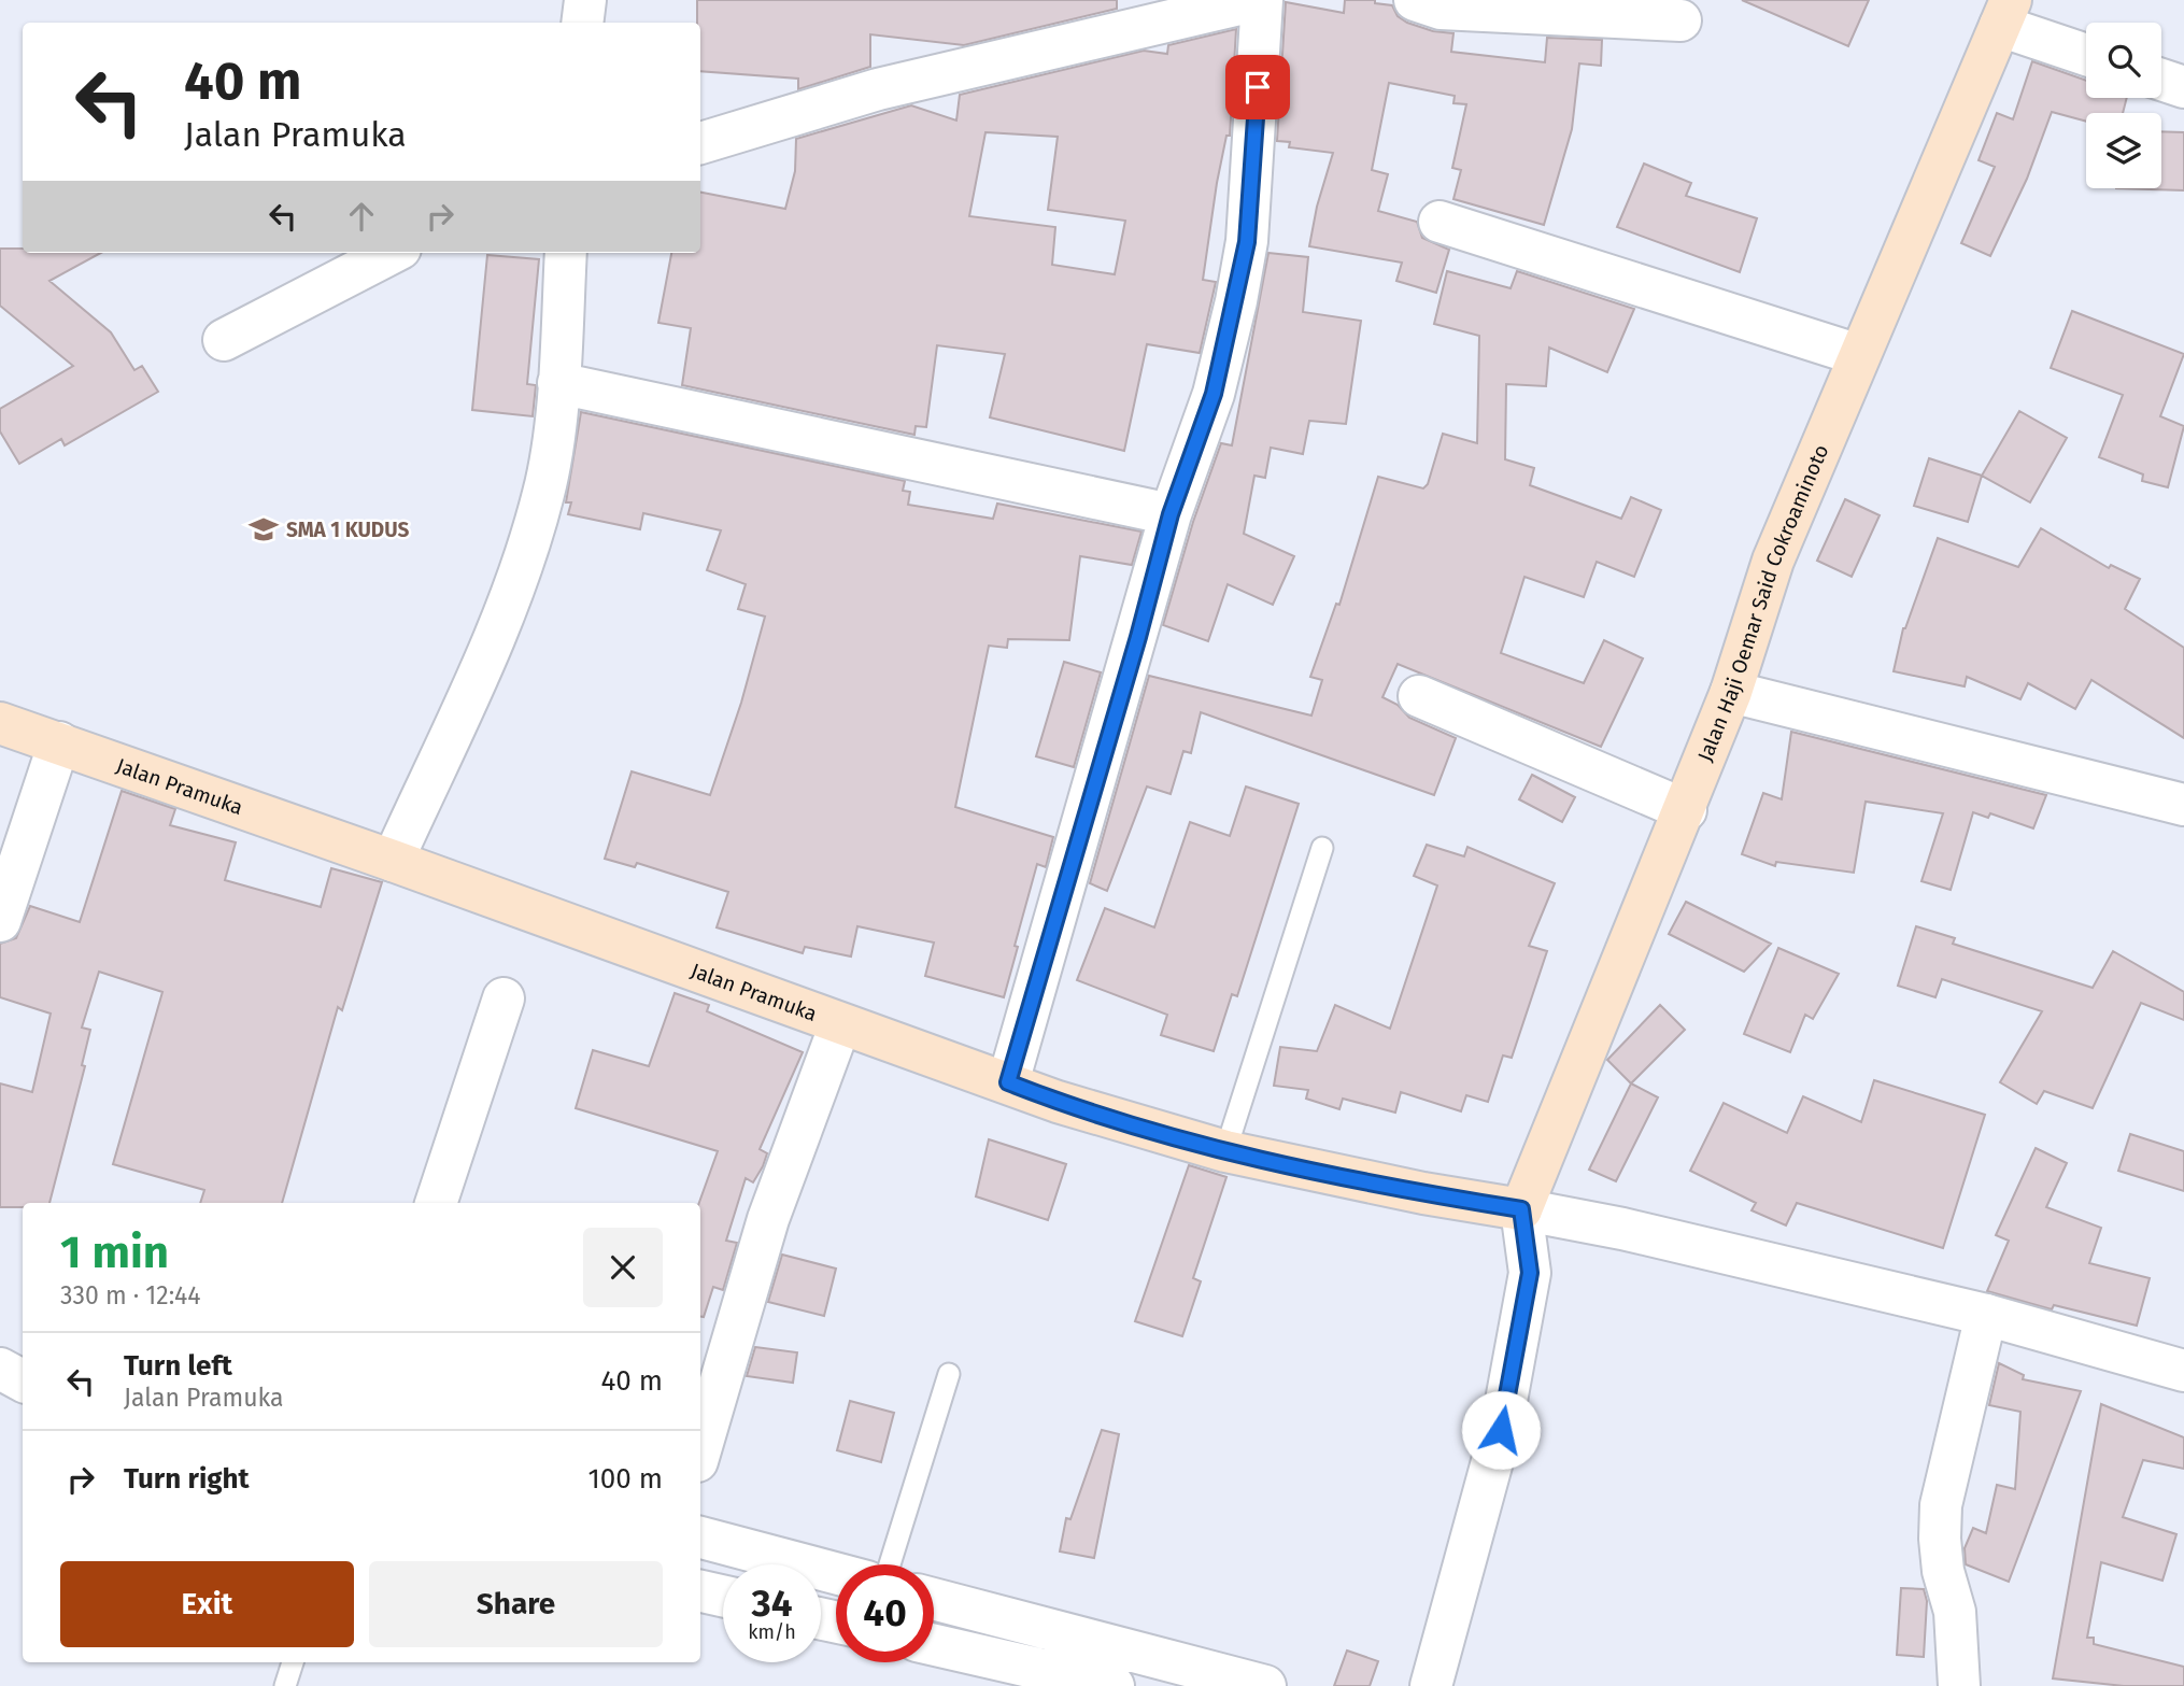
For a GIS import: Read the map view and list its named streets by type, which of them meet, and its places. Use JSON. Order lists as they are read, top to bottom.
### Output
{
  "streets": {
    "main road": ["Jalan Haji Oemar Said Cokroaminoto", "Jalan Pramuka"]
  },
  "crossings": [
    ["Jalan Haji Oemar Said Cokroaminoto", "Jalan Pramuka"]
  ],
  "places": {
    "school or university": ["SMA 1 KUDUS"]
  },
  "page": {
    "turn": ["40 m", "Jalan Pramuka"],
    "heading": ["1 min", "330 m · 12:44"],
    "list": [
      {
        "name": "Turn left",
        "note": "Jalan Pramuka",
        "value": "40 m"
      },
      {
        "name": "Turn right",
        "value": "100 m"
      }
    ],
    "buttons": ["Exit", "Share"],
    "speed": "34 km/h",
    "limit": "40"
  }
}
